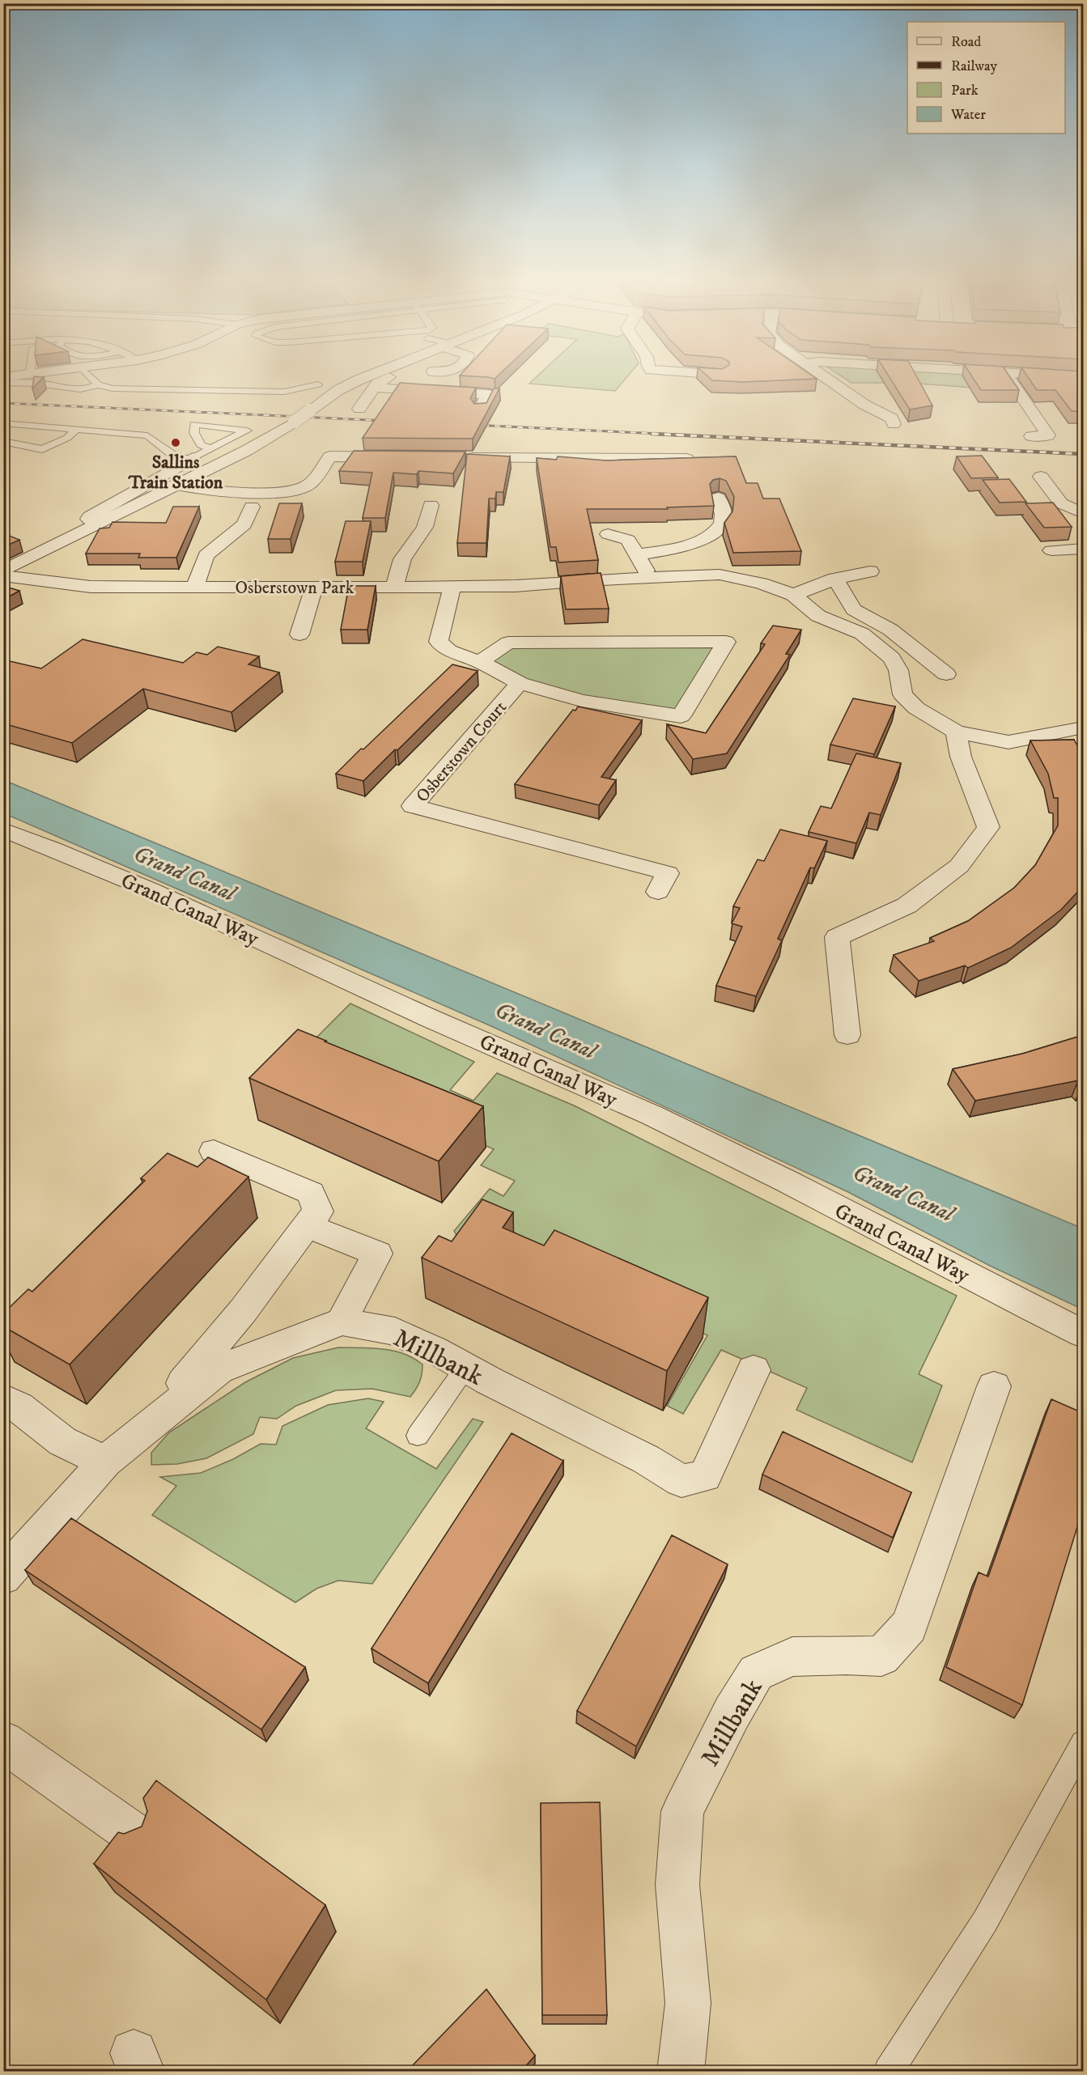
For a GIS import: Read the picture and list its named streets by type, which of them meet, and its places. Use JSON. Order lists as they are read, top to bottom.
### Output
{
  "streets": {
    "street": [
      "Osberstown Park",
      "Osberstown Court",
      "Grand Canal Way",
      "Millbank"
    ]
  },
  "crossings": [
    ["Osberstown Park", "Osberstown Court"]
  ],
  "water": ["Grand Canal"],
  "places": ["Sallins Train Station"],
  "legend": [
    "Road",
    "Railway",
    "Park",
    "Water"
  ]
}
